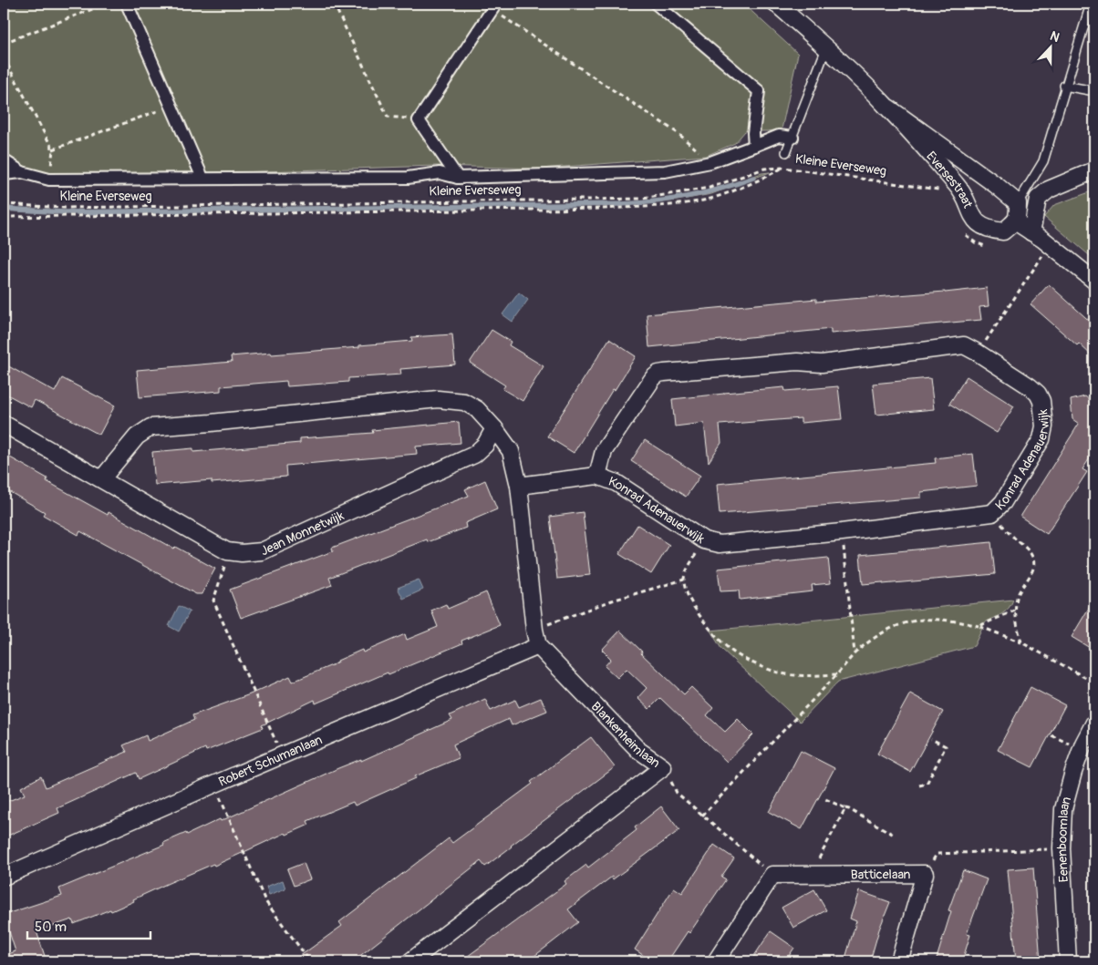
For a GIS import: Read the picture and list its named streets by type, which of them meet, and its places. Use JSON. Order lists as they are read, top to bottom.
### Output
{
  "streets": {
    "street": [
      "Eversestraat",
      "Konrad Adenauerwijk",
      "Jean Monnetwijk",
      "Blankenheimlaan",
      "Robert Schumanlaan",
      "Eenenboomlaan",
      "Batticelaan"
    ],
    "path": ["Kleine Everseweg"]
  },
  "crossings": [
    ["Blankenheimlaan", "Robert Schumanlaan"]
  ],
  "scale_bar": "50 m",
  "north": "top"
}
